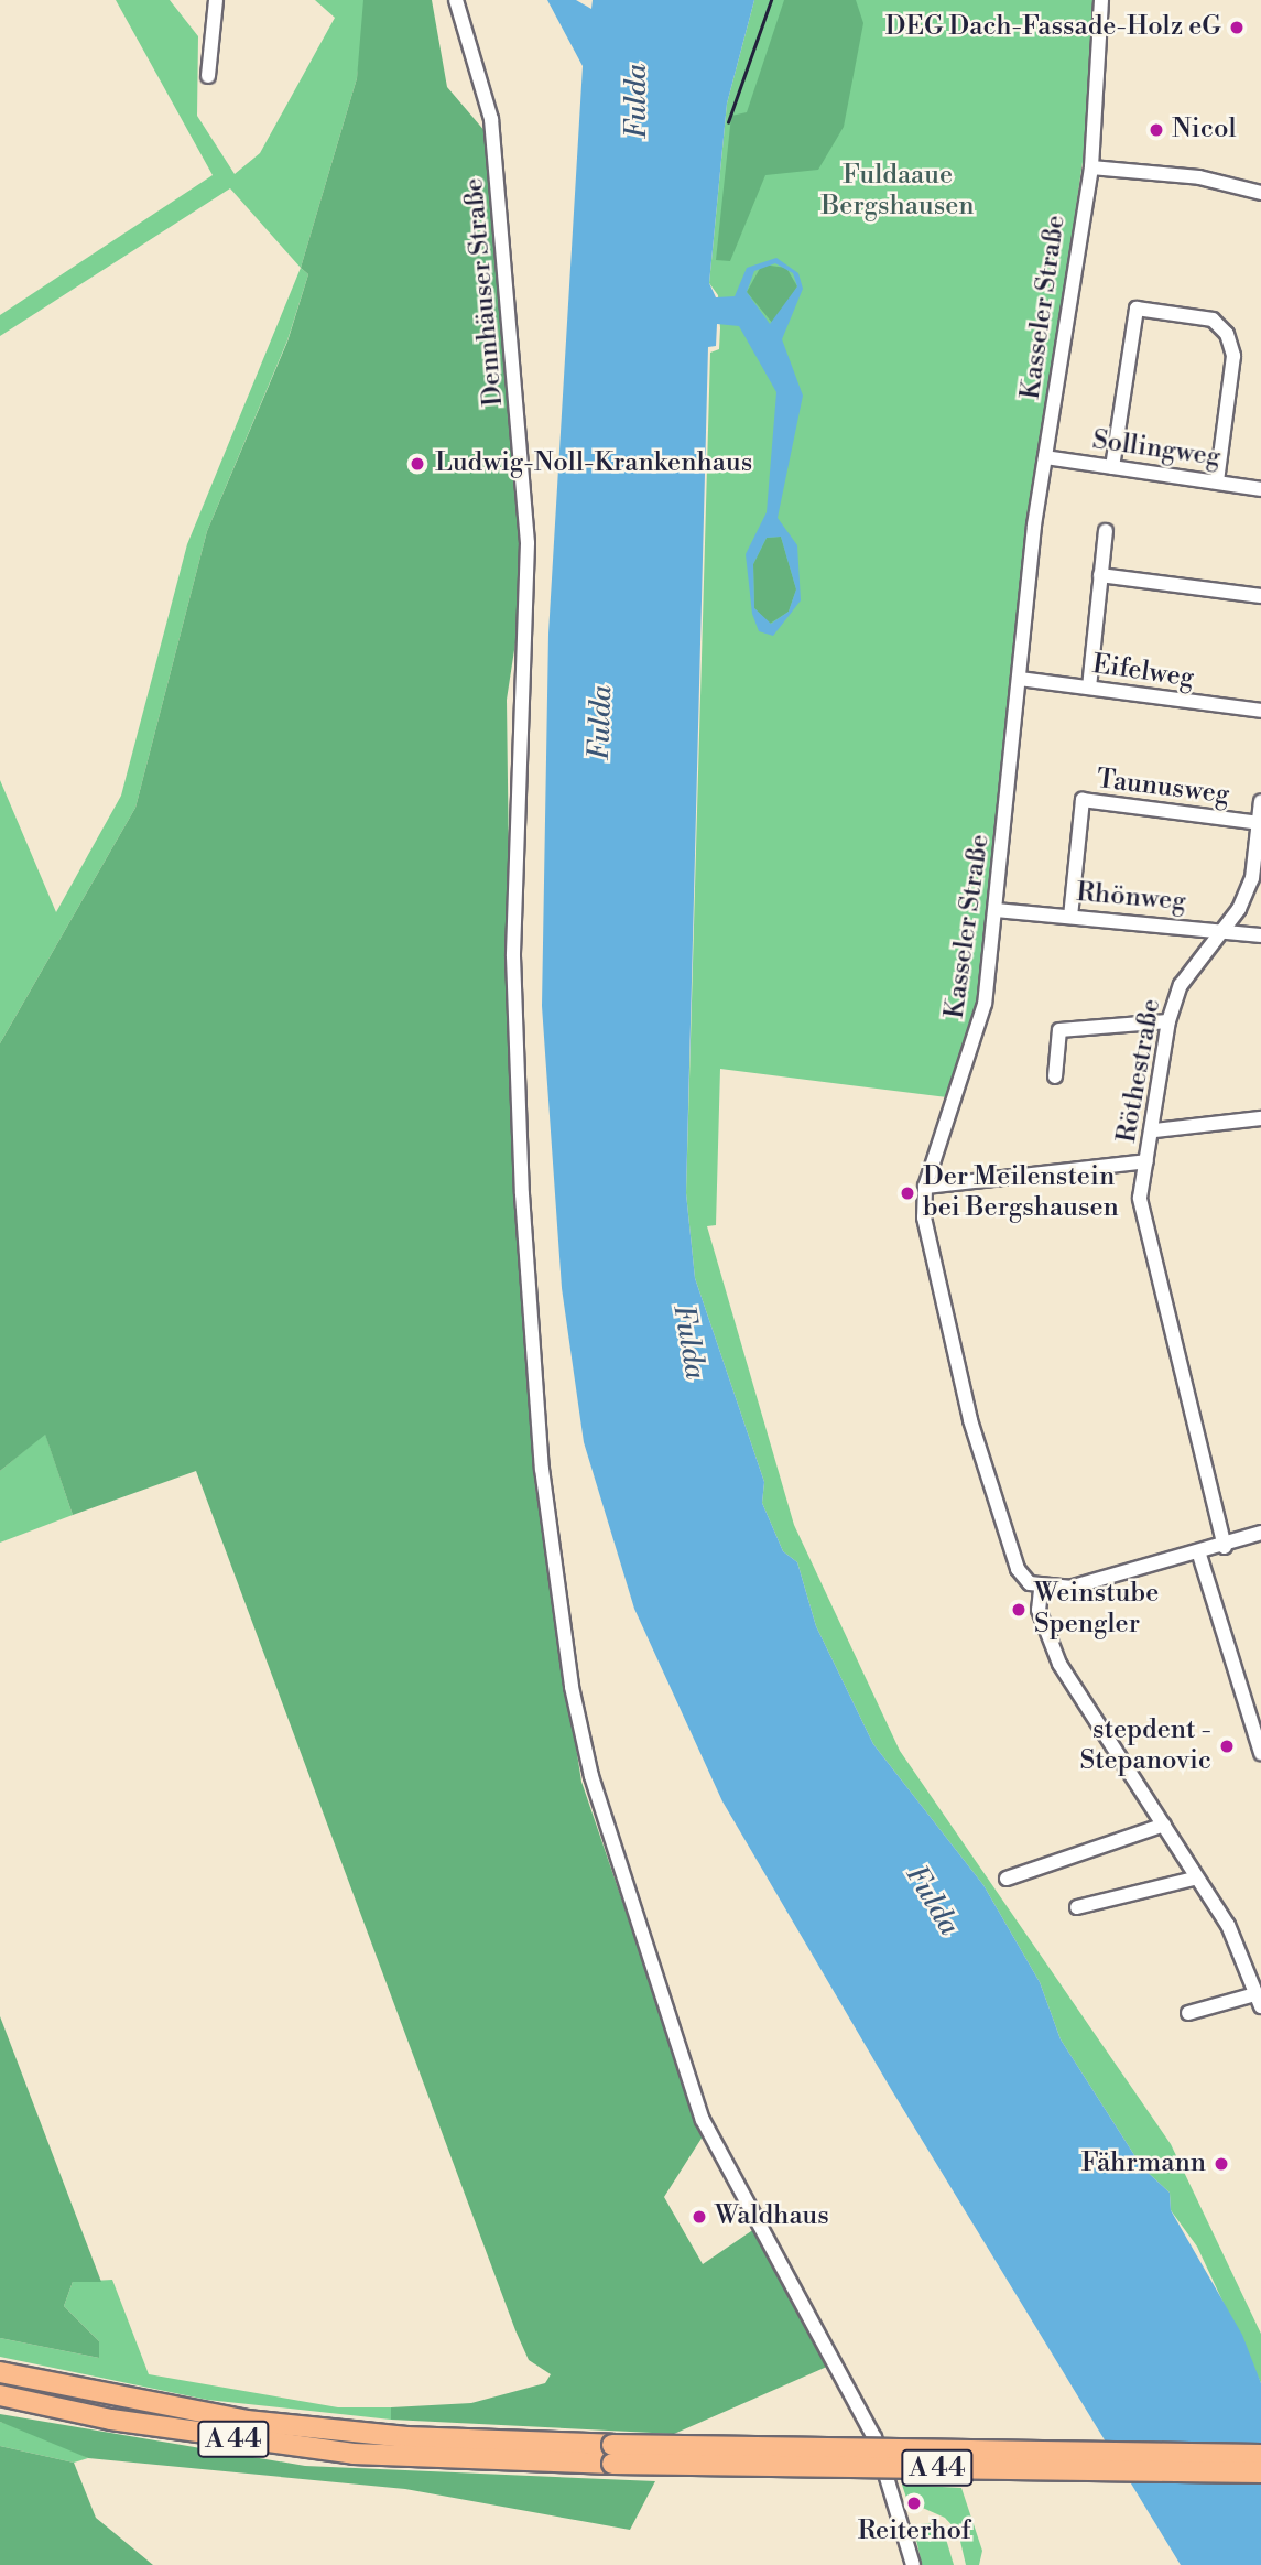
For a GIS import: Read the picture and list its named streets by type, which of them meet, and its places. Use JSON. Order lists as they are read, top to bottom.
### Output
{
  "streets": {
    "highway": ["A 44"],
    "street": [
      "Dennhäuser Straße",
      "Kasseler Straße",
      "Sollingweg",
      "Eifelweg",
      "Taunusweg",
      "Rhönweg",
      "Röthestraße"
    ]
  },
  "crossings": [
    ["Kasseler Straße", "Sollingweg"],
    ["Kasseler Straße", "Eifelweg"],
    ["Kasseler Straße", "Rhönweg"],
    ["Taunusweg", "Rhönweg"],
    ["Taunusweg", "Röthestraße"],
    ["Rhönweg", "Röthestraße"]
  ],
  "water": ["Fulda"],
  "parks": ["Fuldaaue Bergshausen"],
  "places": [
    "DEG Dach-Fassade-Holz eG",
    "Nicol",
    "Ludwig-Noll-Krankenhaus",
    "Der Meilenstein bei Bergshausen",
    "Weinstube Spengler",
    "stepdent - Stepanovic",
    "Fährmann",
    "Waldhaus",
    "Reiterhof"
  ]
}
